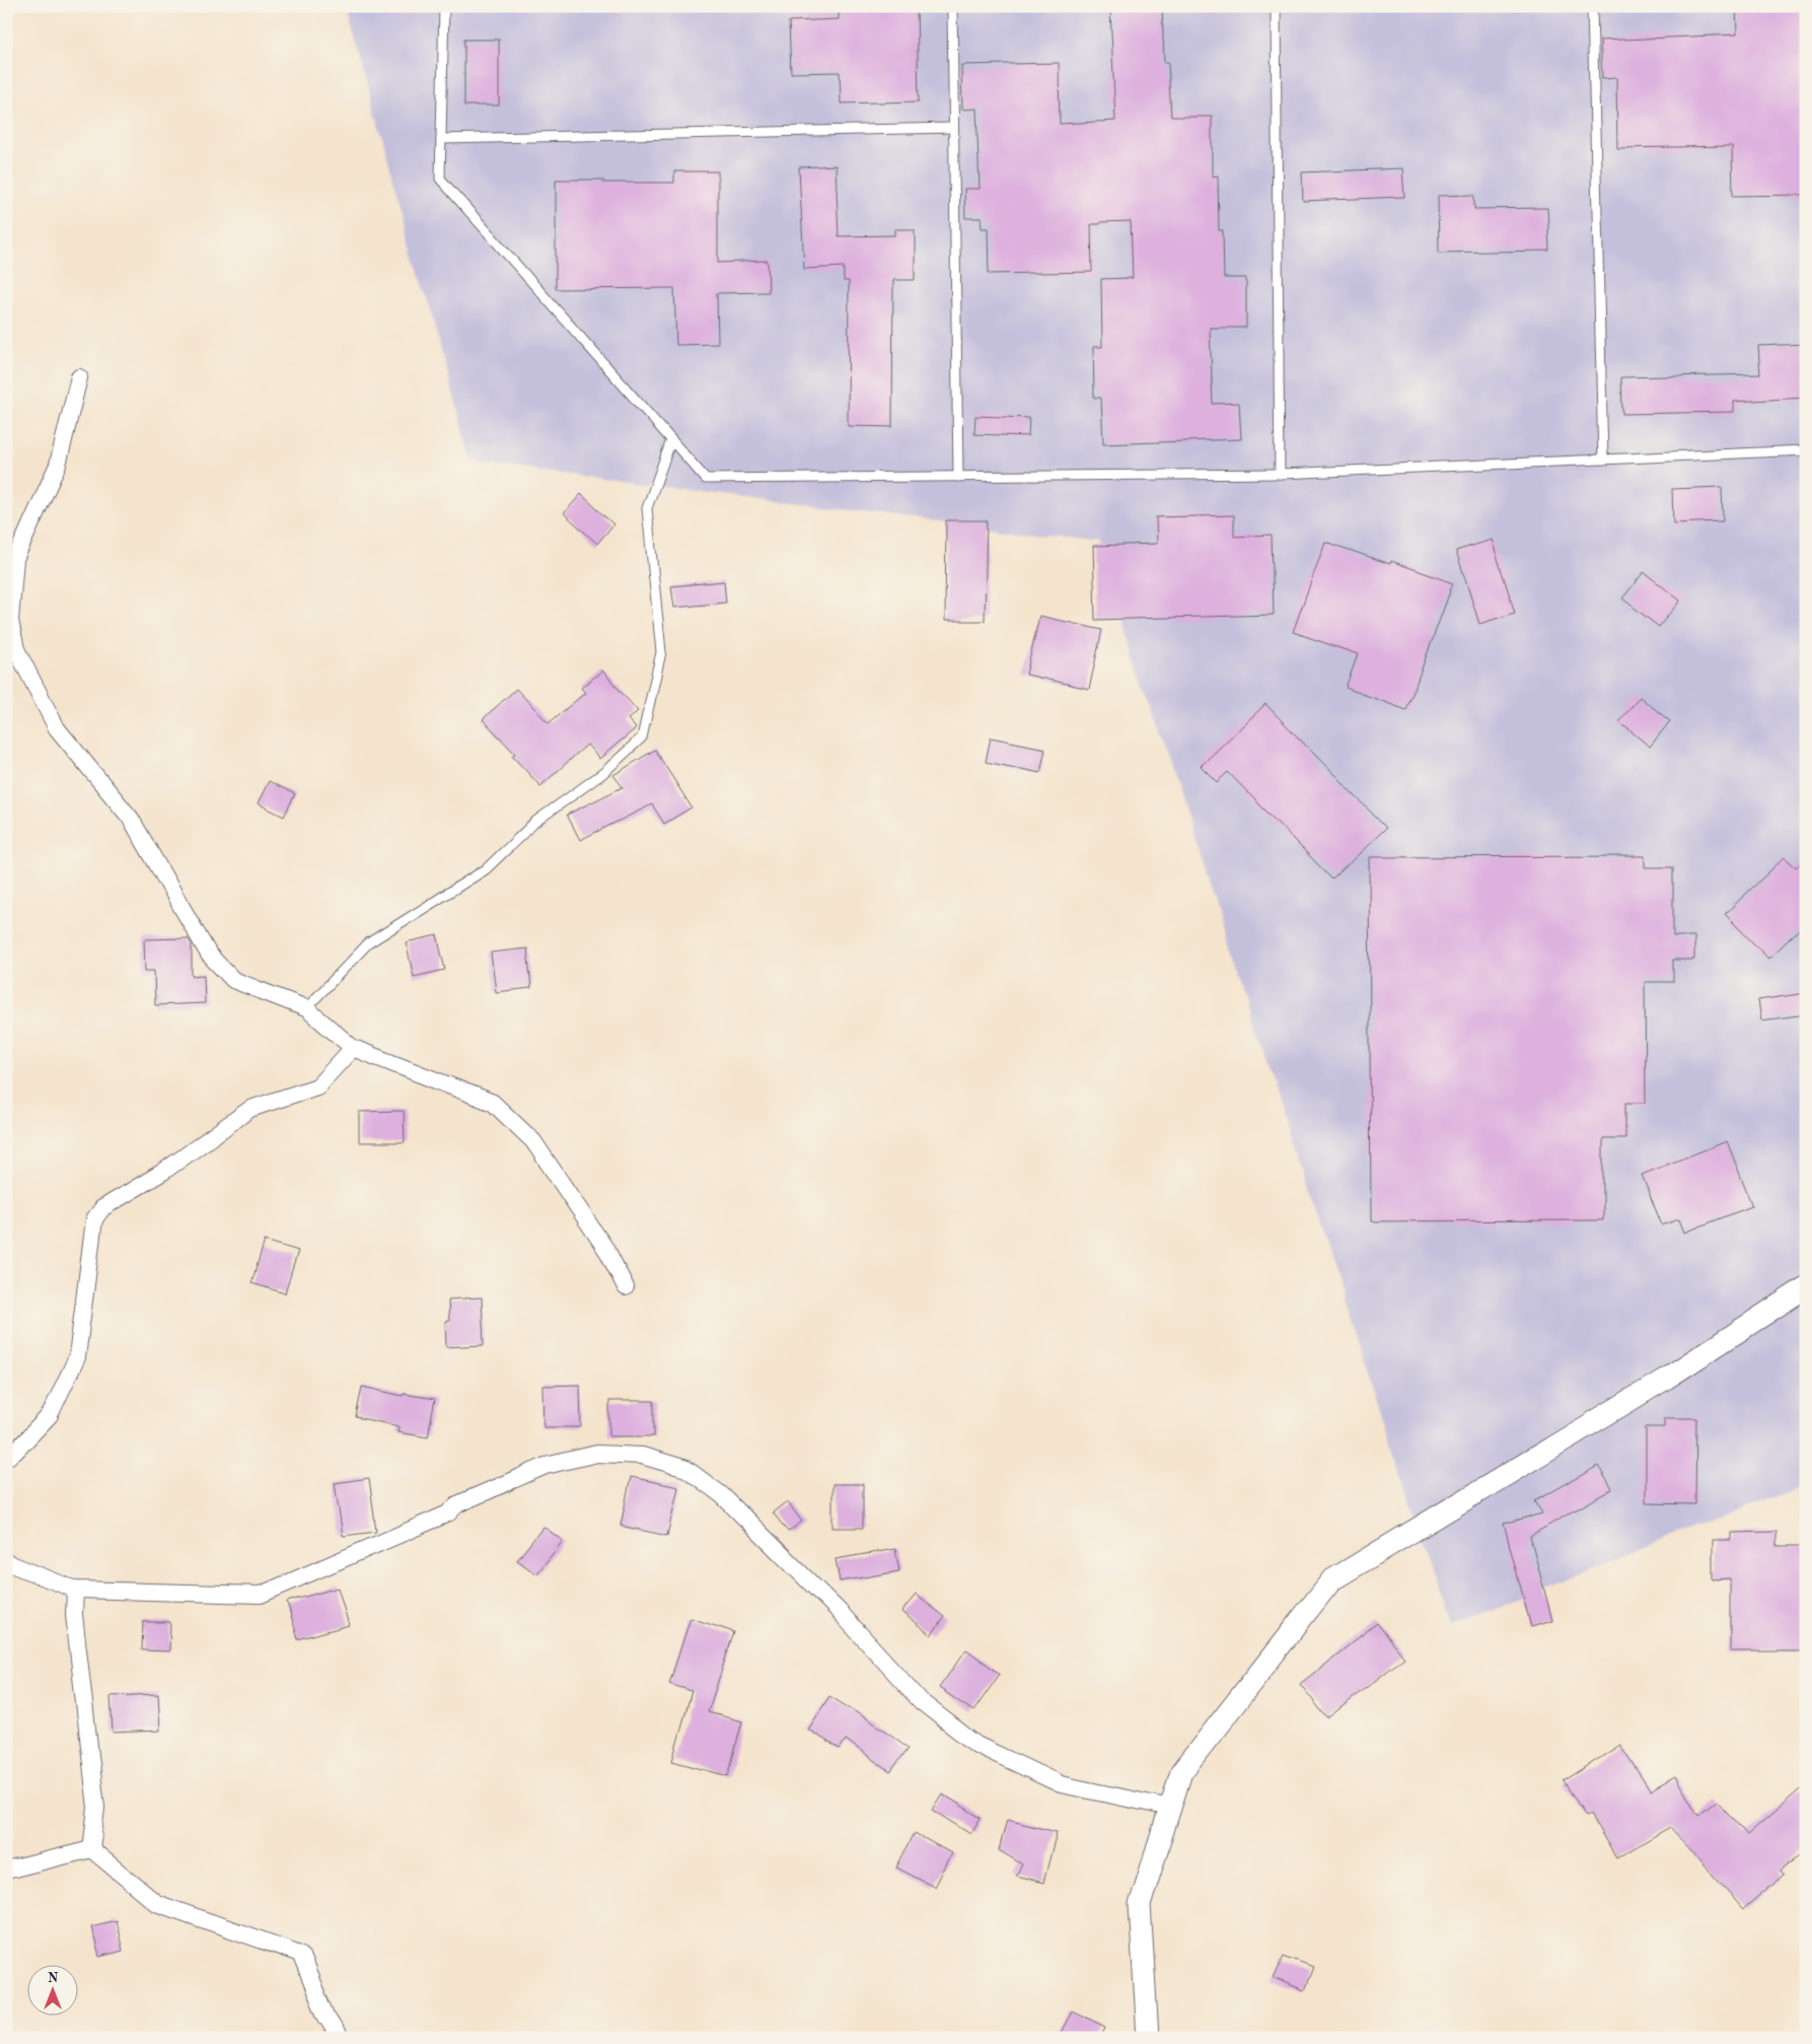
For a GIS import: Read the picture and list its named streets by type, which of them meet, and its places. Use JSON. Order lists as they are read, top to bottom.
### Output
{
  "north": "top"
}
